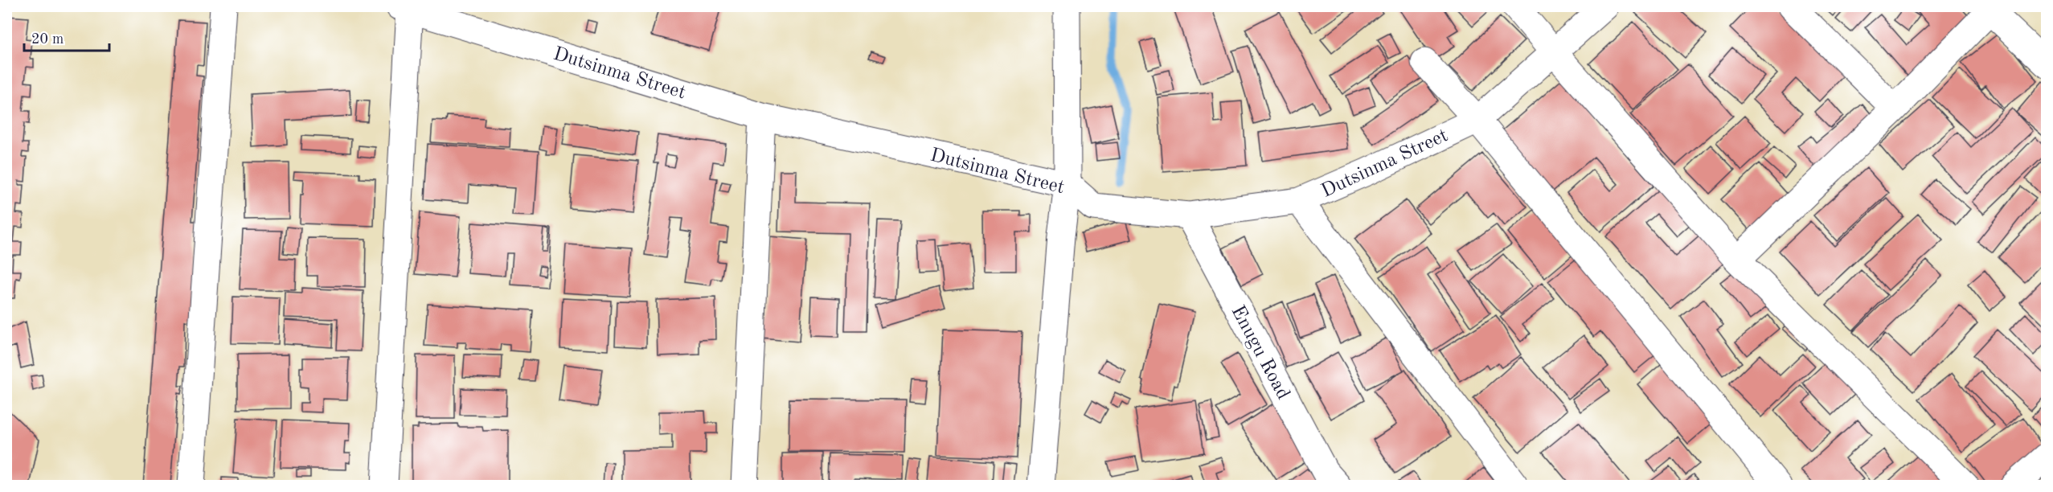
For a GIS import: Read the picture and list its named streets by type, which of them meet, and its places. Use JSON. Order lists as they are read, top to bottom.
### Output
{
  "streets": {
    "street": ["Dutsinma Street", "Enugu Road"]
  },
  "crossings": [
    ["Dutsinma Street", "Enugu Road"]
  ],
  "scale_bar": "20 m"
}
